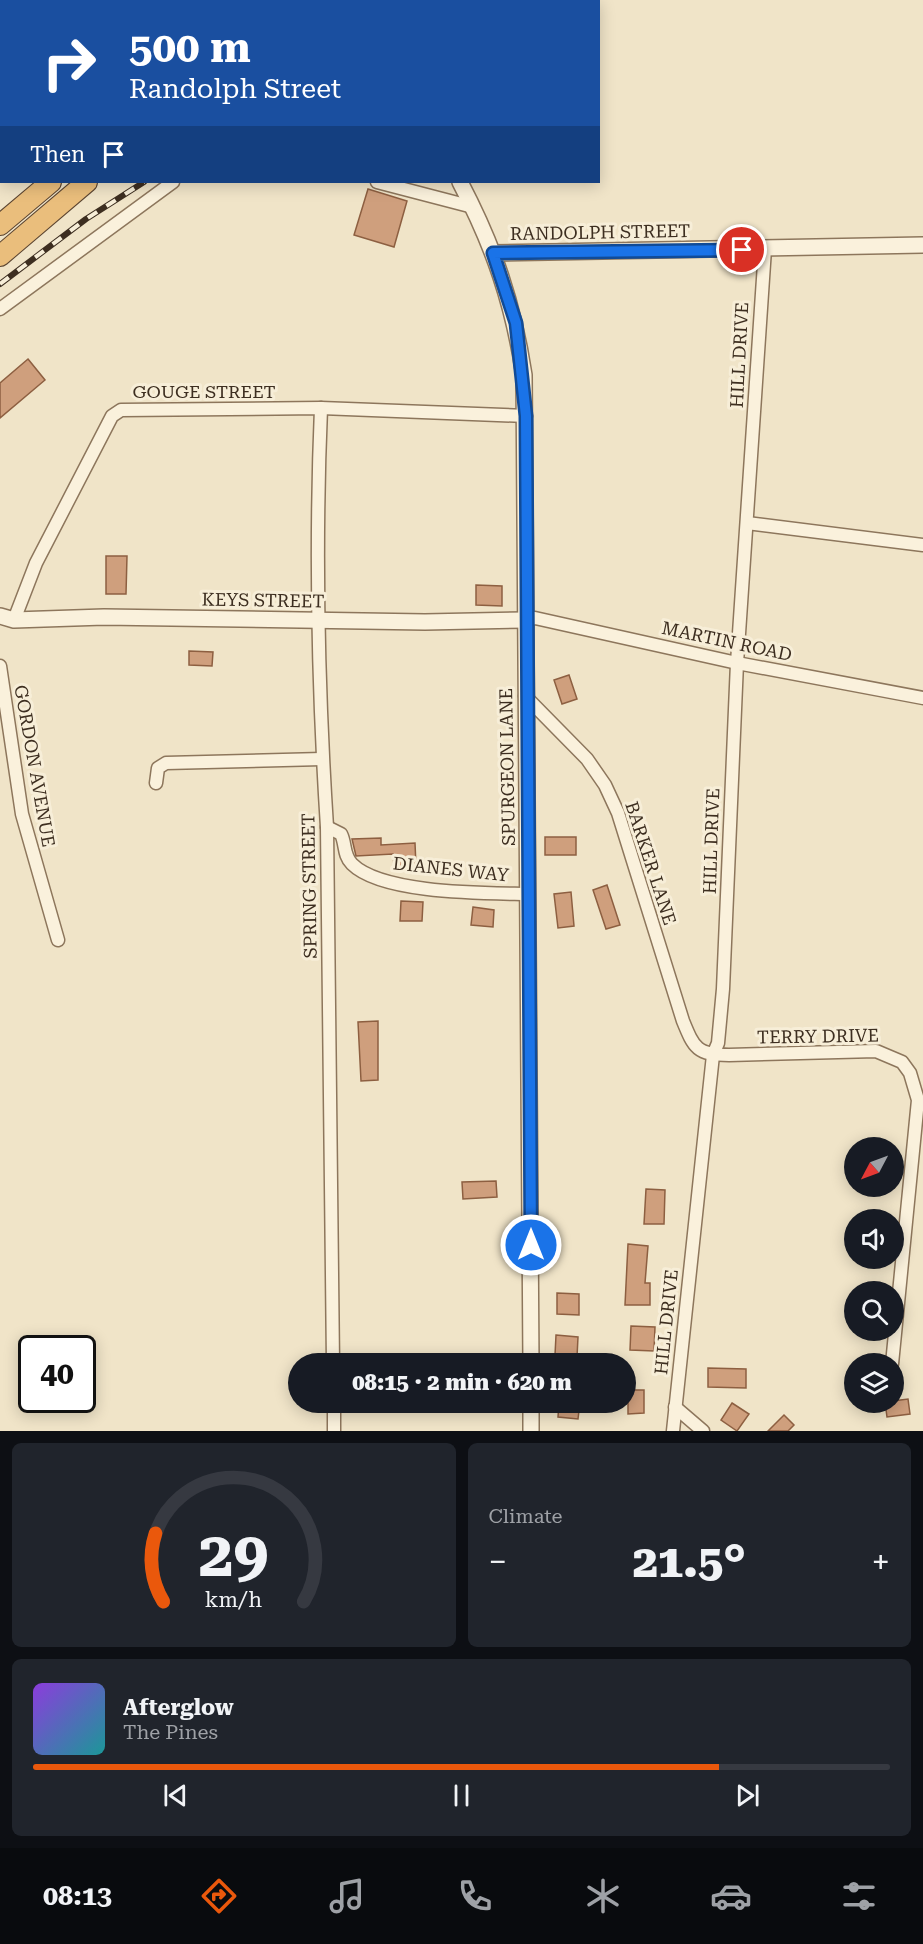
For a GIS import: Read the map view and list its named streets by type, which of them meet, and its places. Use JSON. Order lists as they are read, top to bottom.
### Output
{
  "streets": {
    "street": [
      "RANDOLPH STREET",
      "HILL DRIVE",
      "GOUGE STREET",
      "KEYS STREET",
      "MARTIN ROAD",
      "GORDON AVENUE",
      "SPURGEON LANE",
      "BARKER LANE",
      "DIANES WAY",
      "SPRING STREET",
      "TERRY DRIVE"
    ]
  },
  "crossings": [
    ["RANDOLPH STREET", "HILL DRIVE"],
    ["RANDOLPH STREET", "SPURGEON LANE"],
    ["HILL DRIVE", "MARTIN ROAD"],
    ["HILL DRIVE", "BARKER LANE"],
    ["HILL DRIVE", "TERRY DRIVE"],
    ["GOUGE STREET", "KEYS STREET"],
    ["GOUGE STREET", "SPURGEON LANE"],
    ["GOUGE STREET", "SPRING STREET"],
    ["KEYS STREET", "MARTIN ROAD"],
    ["KEYS STREET", "SPURGEON LANE"],
    ["KEYS STREET", "SPRING STREET"],
    ["MARTIN ROAD", "SPURGEON LANE"],
    ["SPURGEON LANE", "BARKER LANE"],
    ["SPURGEON LANE", "DIANES WAY"],
    ["BARKER LANE", "TERRY DRIVE"],
    ["DIANES WAY", "SPRING STREET"]
  ],
  "north": "bottom left",
  "page": {
    "turn": ["500 m", "Randolph Street"],
    "then": "Then",
    "limit": "40",
    "trip": "08:15 · 2 min · 620 m",
    "tile": "Climate",
    "heat": ["−", "21.5°", "+"],
    "song": ["Afterglow", "The Pines"],
    "tabs": "08:13",
    "gauge": ["29", "km/h"]
  }
}
